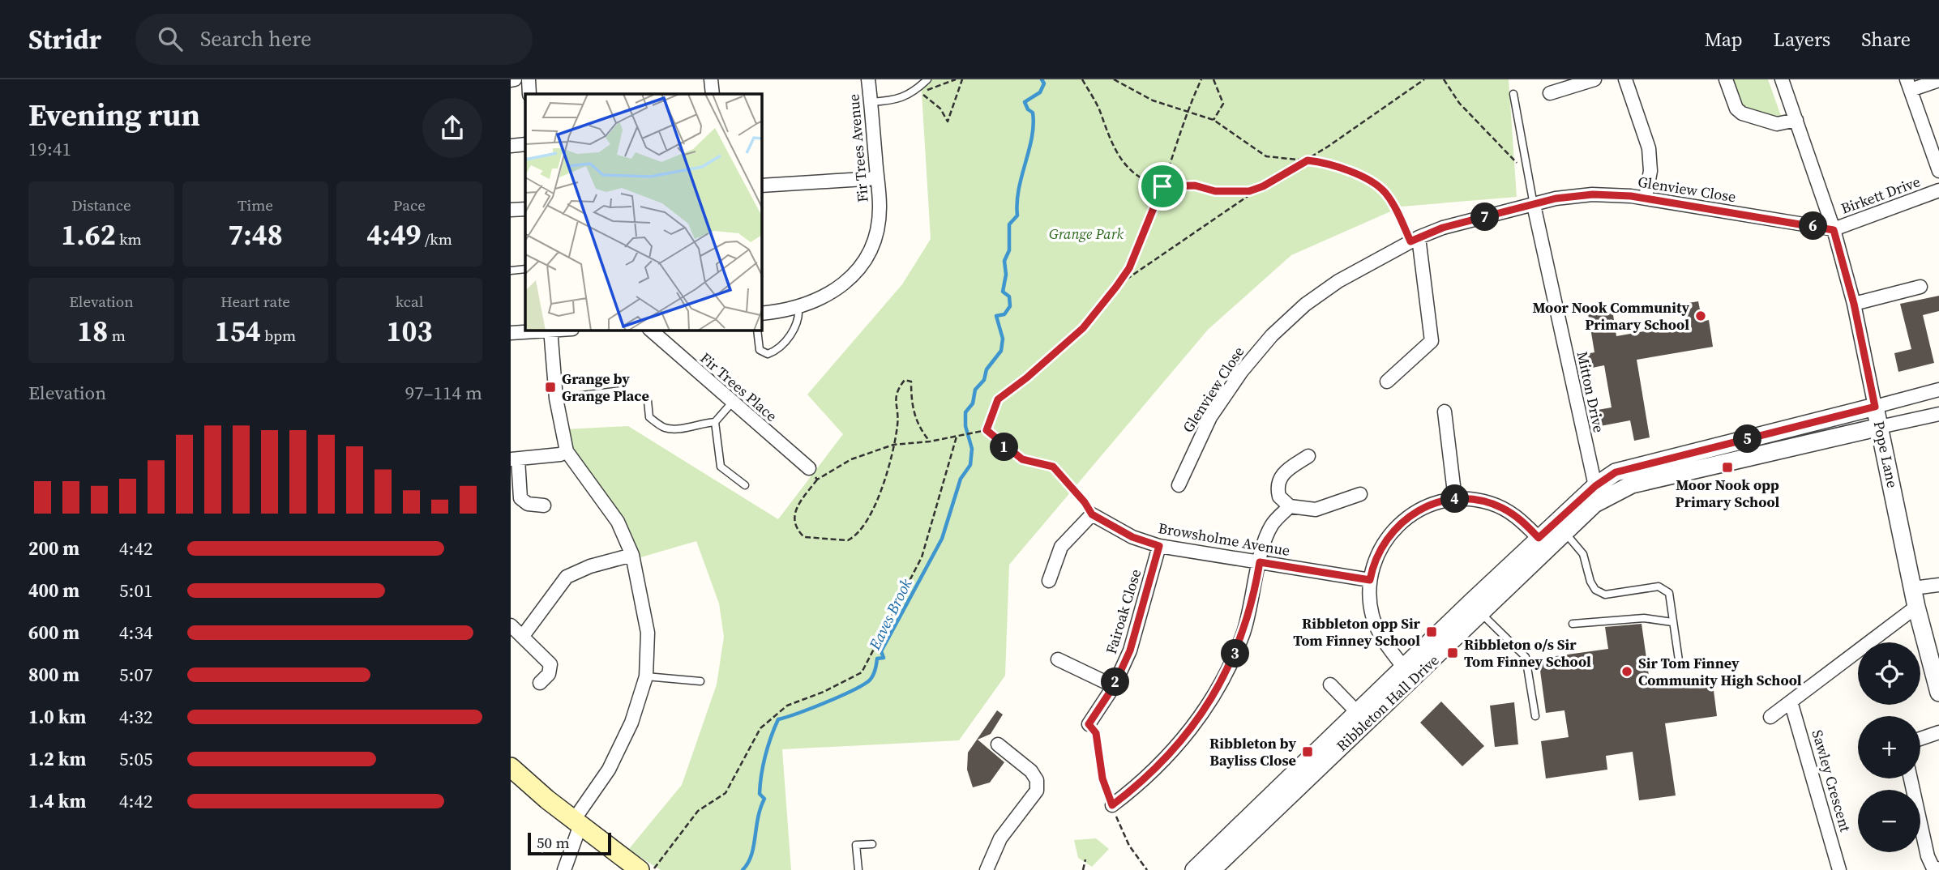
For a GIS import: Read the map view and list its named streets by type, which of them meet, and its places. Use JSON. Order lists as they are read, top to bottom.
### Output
{
  "streets": {
    "street": [
      "Fir Trees Avenue",
      "Glenview Close",
      "Birkett Drive",
      "Fir Trees Place",
      "Mitton Drive",
      "Pope Lane",
      "Browsholme Avenue",
      "Fairoak Close",
      "Ribbleton Hall Drive",
      "Sawley Crescent"
    ]
  },
  "crossings": [
    ["Glenview Close", "Birkett Drive"],
    ["Glenview Close", "Mitton Drive"],
    ["Glenview Close", "Pope Lane"],
    ["Birkett Drive", "Pope Lane"],
    ["Mitton Drive", "Ribbleton Hall Drive"],
    ["Pope Lane", "Ribbleton Hall Drive"],
    ["Browsholme Avenue", "Fairoak Close"]
  ],
  "water": ["Eaves Brook"],
  "parks": ["Grange Park"],
  "places": {
    "other": ["Moor Nook Community Primary School", "Sir Tom Finney Community High School"],
    "transit": [
      "Grange by Grange Place",
      "Moor Nook opp Primary School",
      "Ribbleton opp Sir Tom Finney School",
      "Ribbleton o/s Sir Tom Finney School",
      "Ribbleton by Bayliss Close"
    ]
  },
  "scale_bar": "50 m",
  "page": {
    "header": "Stridr",
    "search": "Search here",
    "nav": ["Map", "Layers", "Share"],
    "heading": ["Evening run", "19:41"],
    "stats": [
      ["Distance", "1.62 km"],
      ["Time", "7:48"],
      ["Pace", "4:49 /km"],
      ["Elevation", "18 m"],
      ["Heart rate", "154 bpm"],
      ["kcal", "103"]
    ],
    "pins": [
      "7",
      "6",
      "5",
      "1",
      "4",
      "3",
      "2"
    ],
    "chart": ["Elevation", "97–114 m"],
    "list": [
      {
        "name": "200 m",
        "note": "4:42"
      },
      {
        "name": "400 m",
        "note": "5:01"
      },
      {
        "name": "600 m",
        "note": "4:34"
      },
      {
        "name": "800 m",
        "note": "5:07"
      },
      {
        "name": "1.0 km",
        "note": "4:32"
      },
      {
        "name": "1.2 km",
        "note": "5:05"
      },
      {
        "name": "1.4 km",
        "note": "4:42"
      }
    ],
    "map_buttons": ["+", "−"],
    "scale": "50 m"
  }
}
